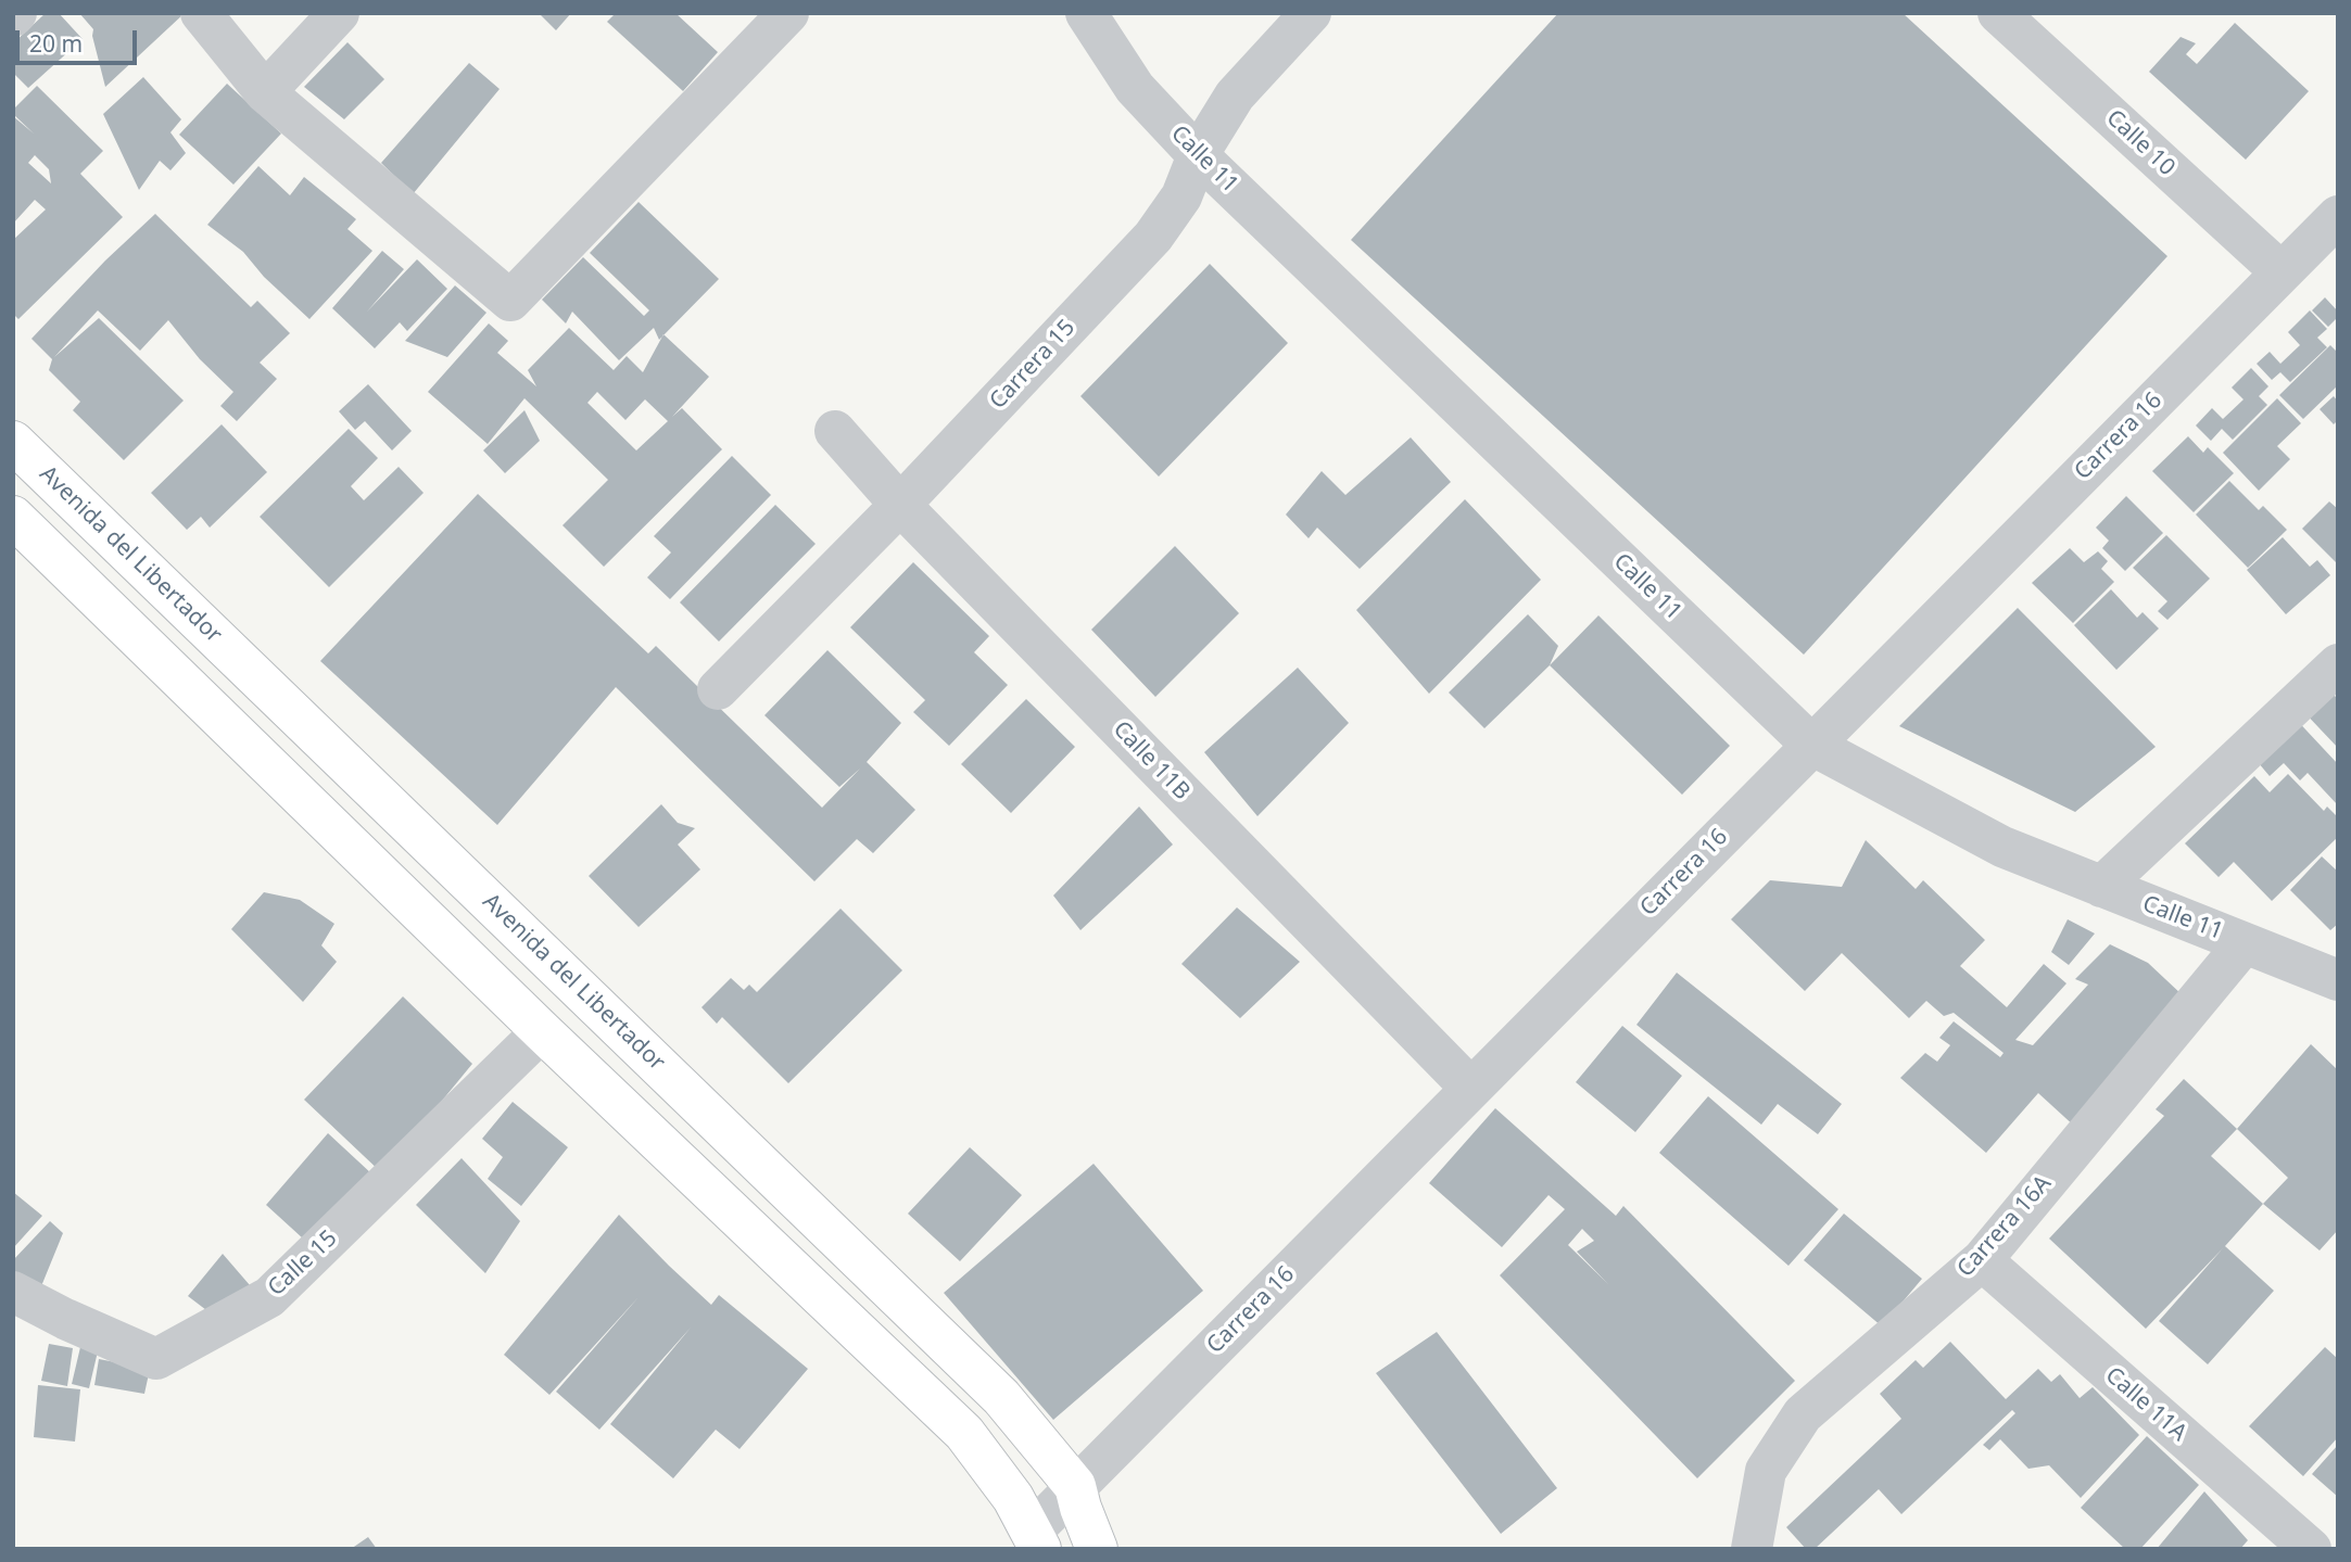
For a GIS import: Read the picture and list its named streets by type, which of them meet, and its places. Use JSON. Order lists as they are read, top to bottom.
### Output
{
  "streets": {
    "main road": ["Avenida del Libertador"],
    "street": [
      "Calle 10",
      "Calle 11",
      "Carrera 15",
      "Carrera 16",
      "Calle 11B",
      "Carrera 16A",
      "Calle 15",
      "Calle 11A"
    ]
  },
  "crossings": [
    ["Calle 10", "Carrera 16"],
    ["Calle 11", "Carrera 15"],
    ["Calle 11", "Carrera 16"],
    ["Calle 11", "Carrera 16A"],
    ["Carrera 15", "Calle 11B"],
    ["Carrera 16", "Avenida del Libertador"],
    ["Carrera 16", "Calle 11B"],
    ["Carrera 16A", "Calle 11A"]
  ],
  "scale_bar": "20 m"
}
